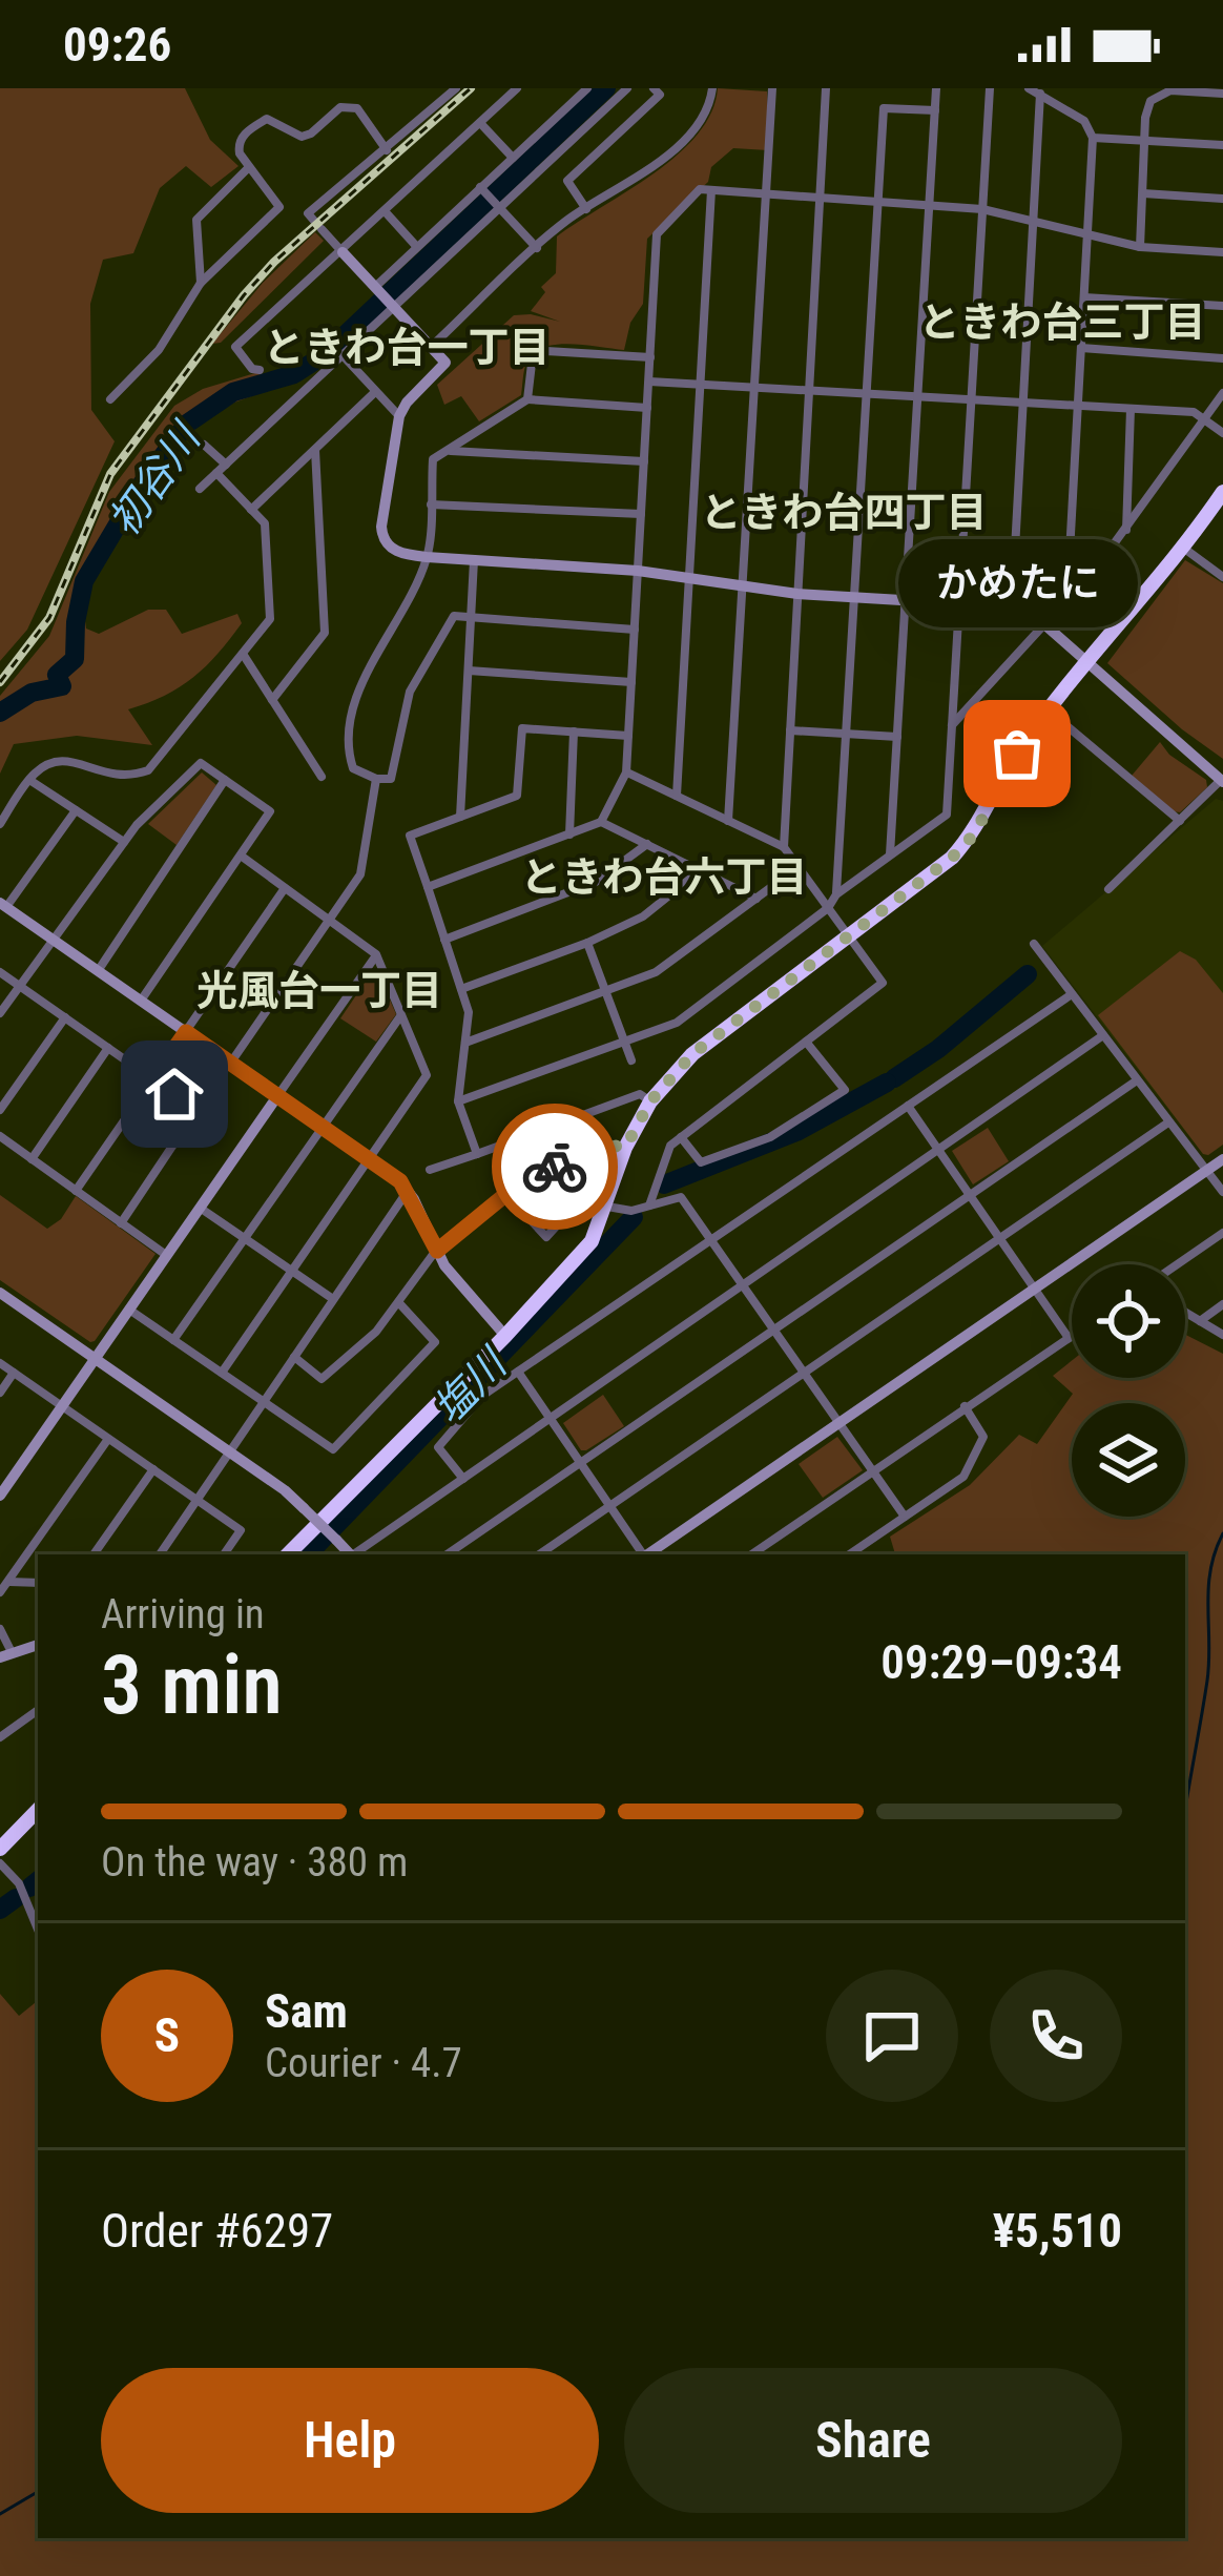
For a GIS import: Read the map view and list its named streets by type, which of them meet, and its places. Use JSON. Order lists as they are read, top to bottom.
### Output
{
  "districts": [
    "ときわ台三丁目",
    "ときわ台一丁目",
    "ときわ台四丁目",
    "ときわ台六丁目",
    "光風台一丁目"
  ],
  "water": ["初谷川", "塩川"],
  "places": ["かめたに"],
  "page": {
    "status": "09:26",
    "bubble": "かめたに",
    "heading": ["3 min", "Arriving in", "09:29–09:34"],
    "panel": [
      "Sam",
      "Courier · 4.7",
      "Order #6297",
      "¥5,510"
    ],
    "bar": "On the way · 380 m",
    "round": "S",
    "buttons": ["Help", "Share"]
  }
}
